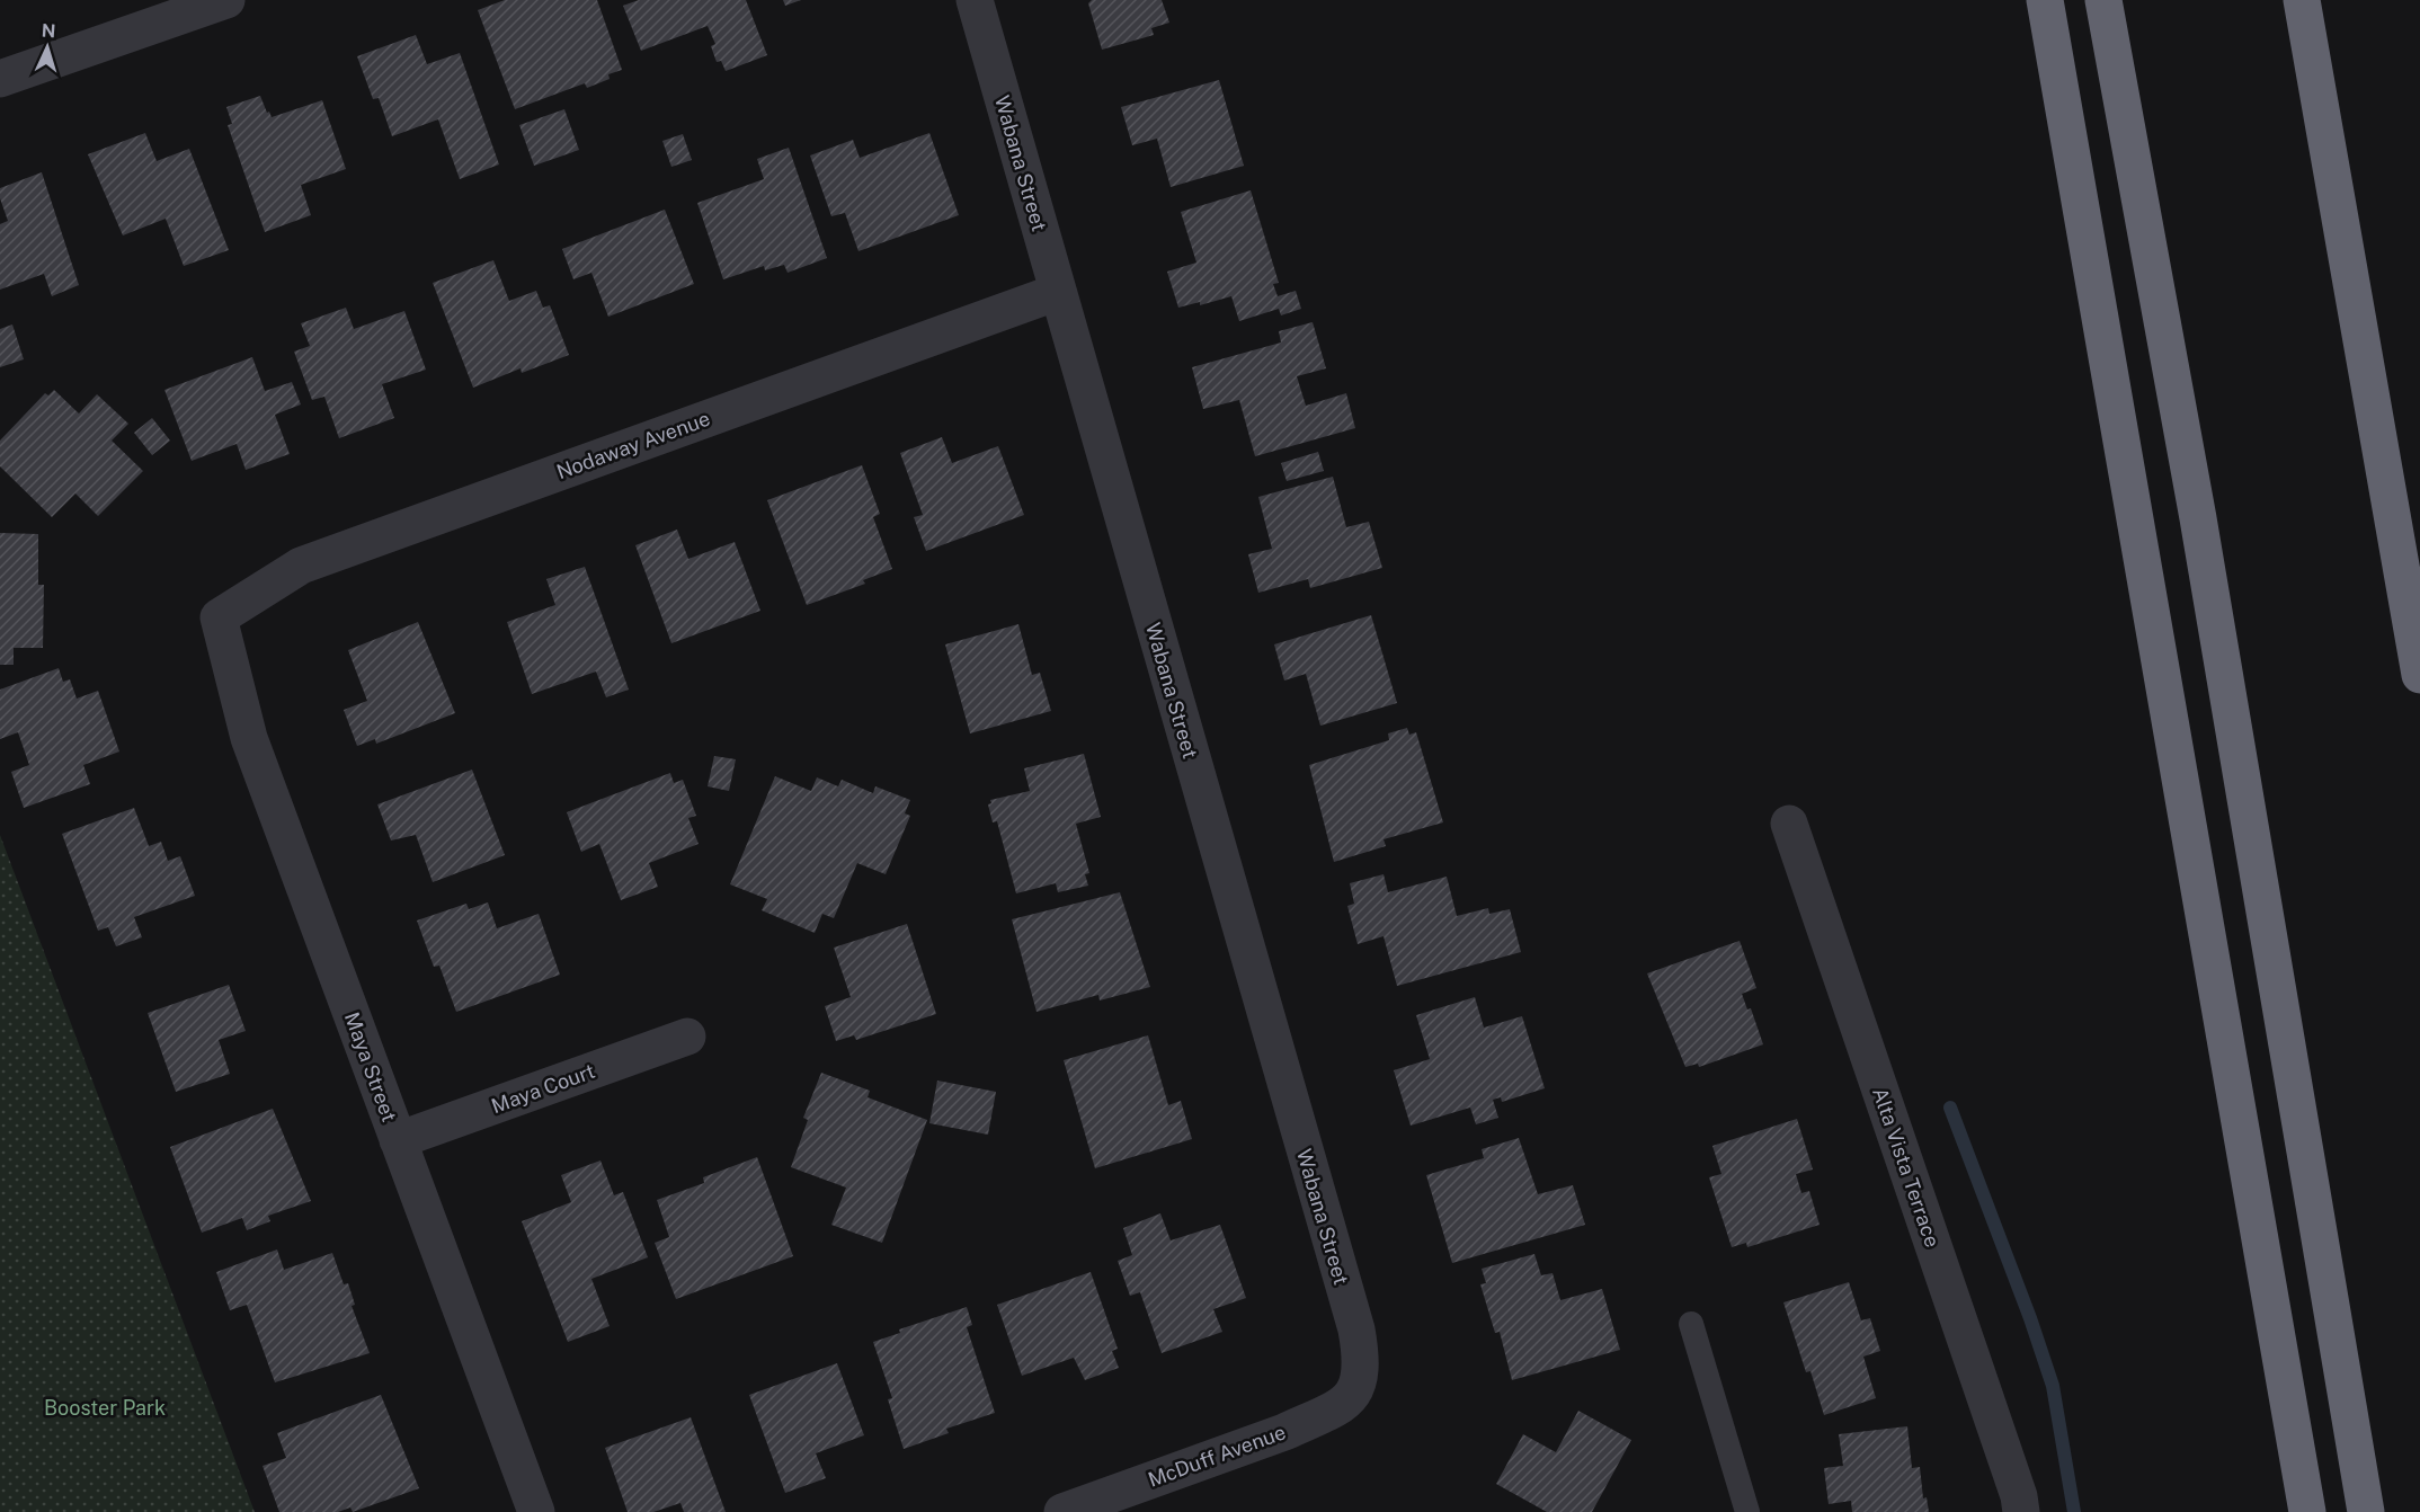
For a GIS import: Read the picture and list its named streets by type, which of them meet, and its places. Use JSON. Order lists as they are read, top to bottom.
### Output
{
  "streets": {
    "street": [
      "Wabana Street",
      "Nodaway Avenue",
      "Maya Street",
      "Maya Court",
      "Alta Vista Terrace",
      "McDuff Avenue"
    ]
  },
  "crossings": [
    ["Wabana Street", "Nodaway Avenue"],
    ["Wabana Street", "McDuff Avenue"],
    ["Nodaway Avenue", "Maya Street"],
    ["Maya Street", "Maya Court"]
  ],
  "parks": ["Booster Park"],
  "north": "top"
}
